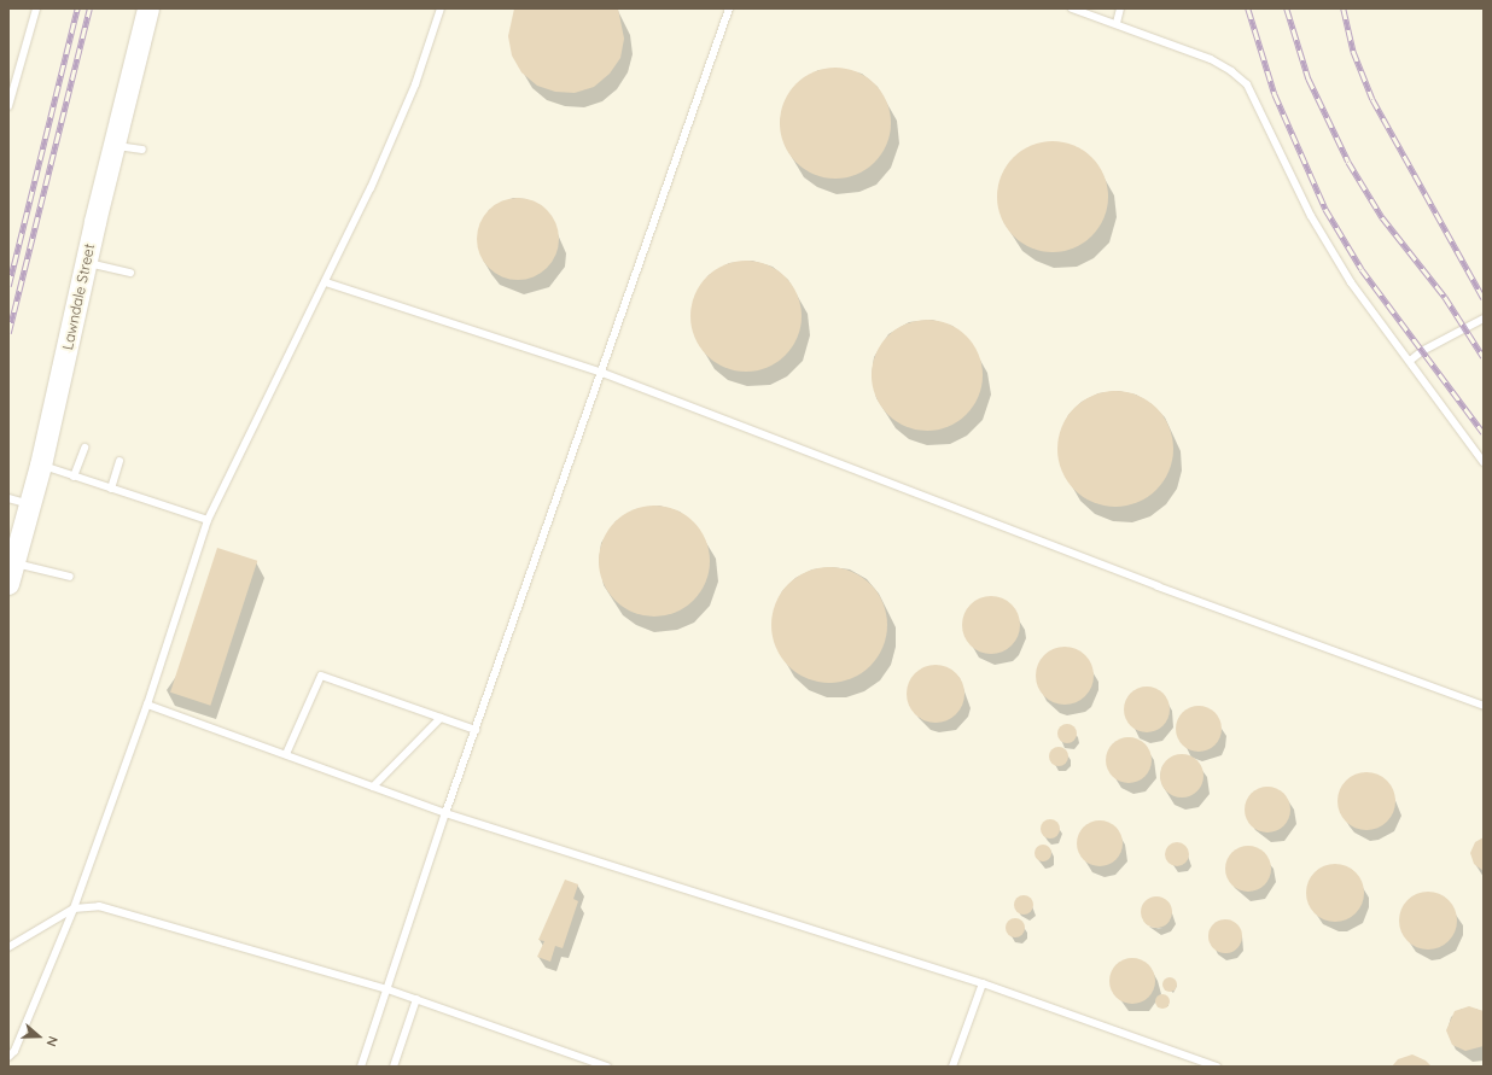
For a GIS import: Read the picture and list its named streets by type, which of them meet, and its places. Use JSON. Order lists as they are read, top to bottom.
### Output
{
  "streets": {
    "main road": ["Lawndale Street"]
  },
  "north": "right"
}
